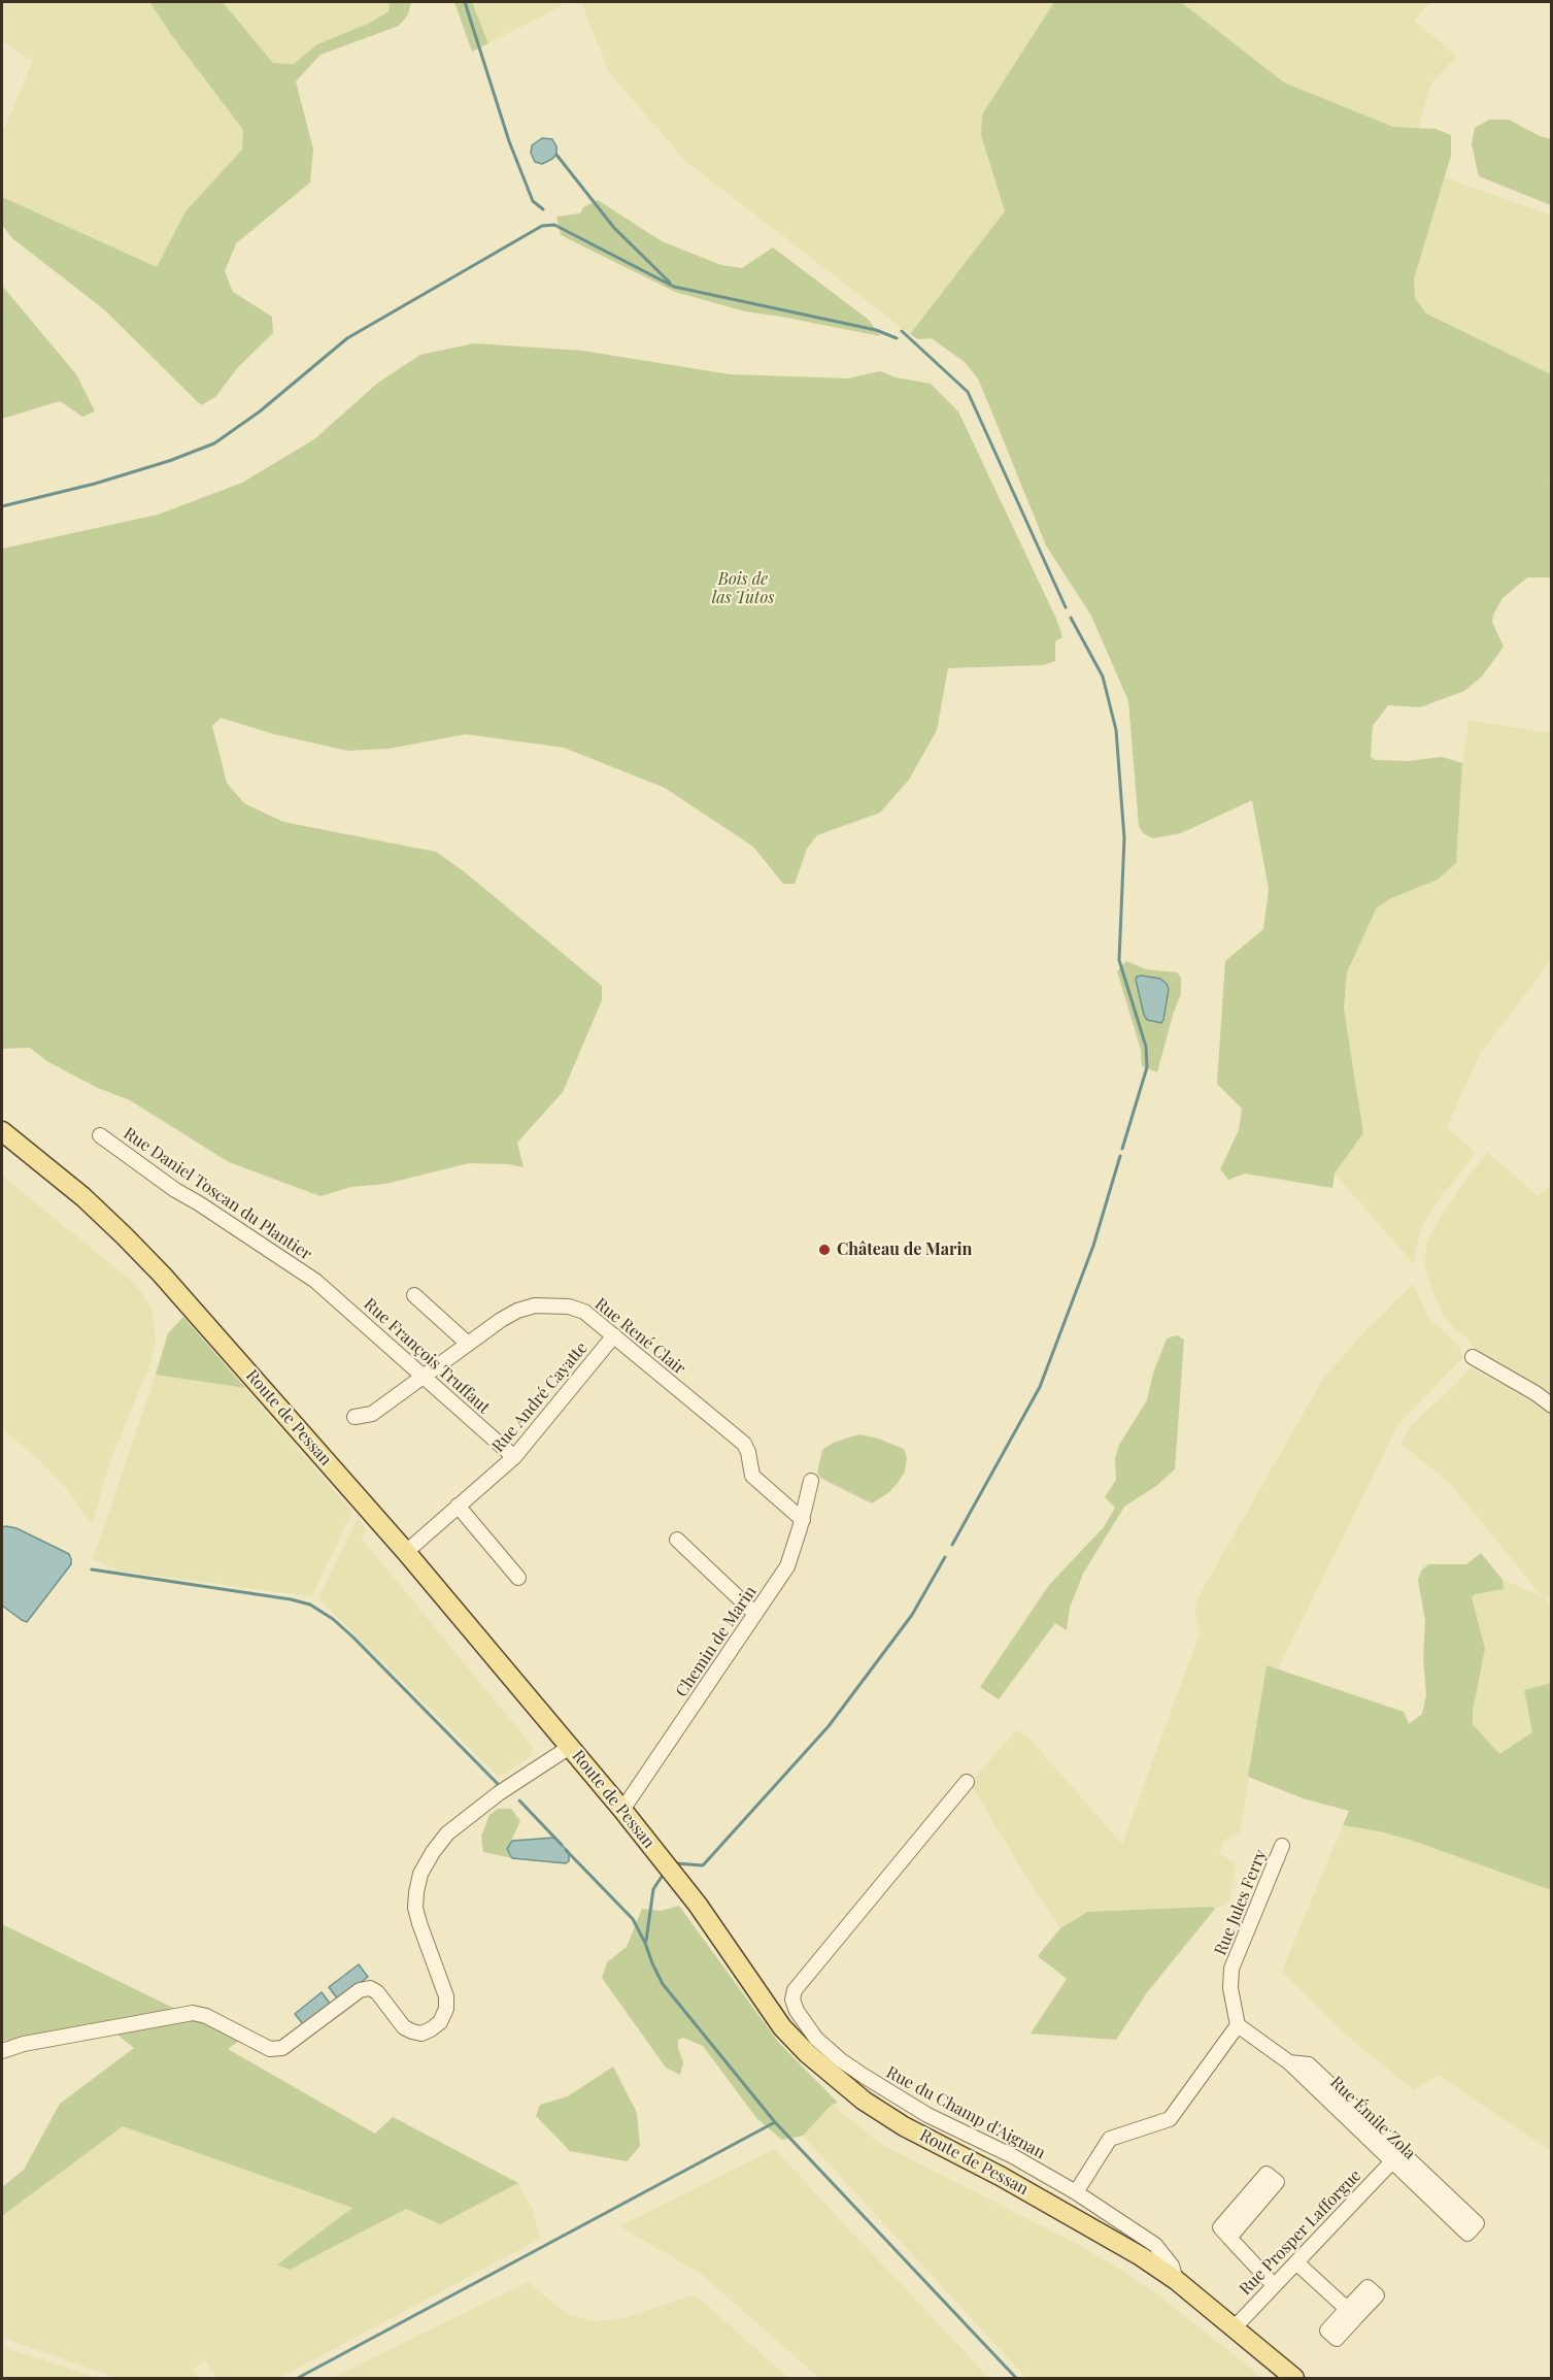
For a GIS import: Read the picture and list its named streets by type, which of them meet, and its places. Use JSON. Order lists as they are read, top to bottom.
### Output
{
  "streets": {
    "main road": ["Route de Pessan"],
    "street": [
      "Rue Daniel Toscan du Plantier",
      "Rue René Clair",
      "Rue François Truffaut",
      "Rue André Cayatte",
      "Chemin de Marin",
      "Rue Jules Ferry",
      "Rue du Champ d'Aignan",
      "Rue Émile Zola",
      "Rue Prosper Lafforgue"
    ]
  },
  "crossings": [
    ["Rue Daniel Toscan du Plantier", "Rue François Truffaut"],
    ["Rue René Clair", "Rue François Truffaut"],
    ["Rue René Clair", "Rue André Cayatte"],
    ["Rue René Clair", "Chemin de Marin"],
    ["Rue François Truffaut", "Rue André Cayatte"],
    ["Rue André Cayatte", "Route de Pessan"],
    ["Route de Pessan", "Chemin de Marin"],
    ["Route de Pessan", "Rue du Champ d'Aignan"],
    ["Route de Pessan", "Rue Prosper Lafforgue"],
    ["Rue Jules Ferry", "Rue Émile Zola"],
    ["Rue Émile Zola", "Rue Prosper Lafforgue"]
  ],
  "parks": ["Bois de las Tutos"],
  "places": ["Château de Marin"]
}
